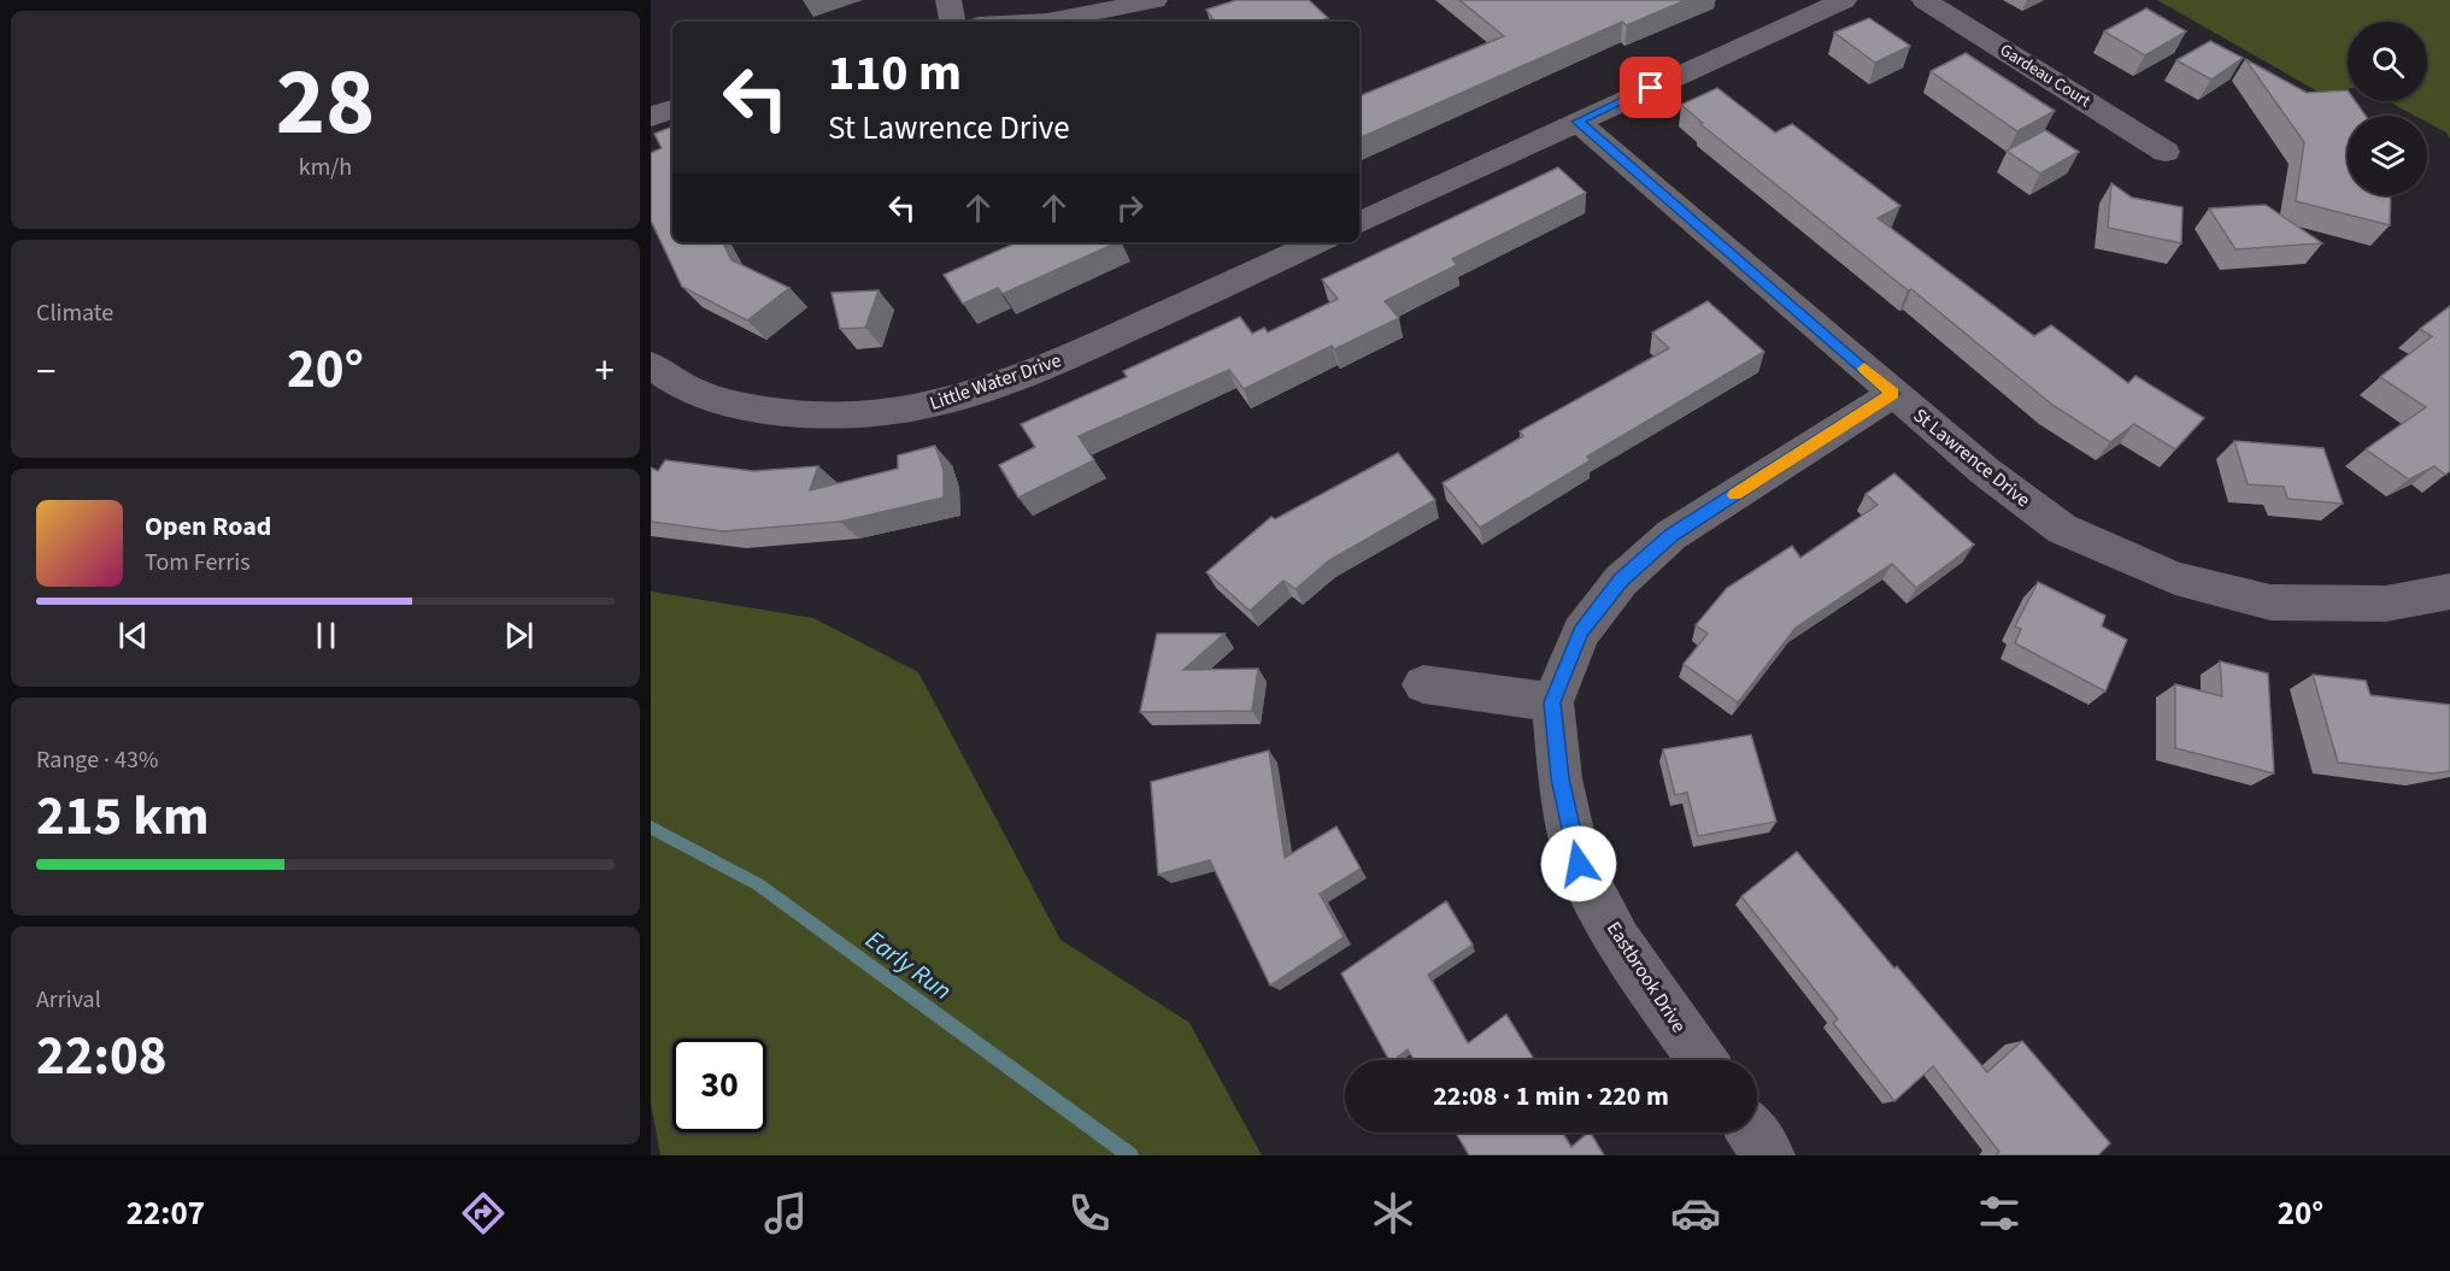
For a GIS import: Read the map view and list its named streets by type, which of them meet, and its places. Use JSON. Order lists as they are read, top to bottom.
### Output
{
  "streets": {
    "street": [
      "Gardeau Court",
      "Little Water Drive",
      "St Lawrence Drive",
      "Eastbrook Drive"
    ]
  },
  "crossings": [
    ["St Lawrence Drive", "Eastbrook Drive"]
  ],
  "water": ["Early Run"],
  "page": {
    "tile": [
      ["28", "km/h"],
      "Climate",
      ["Range · 43%", "215 km"],
      ["Arrival", "22:08"]
    ],
    "turn": ["110 m", "St Lawrence Drive"],
    "heat": ["−", "20°", "+"],
    "song": ["Open Road", "Tom Ferris"],
    "limit": "30",
    "trip": "22:08 · 1 min · 220 m",
    "tabs": ["22:07", "20°"]
  }
}
